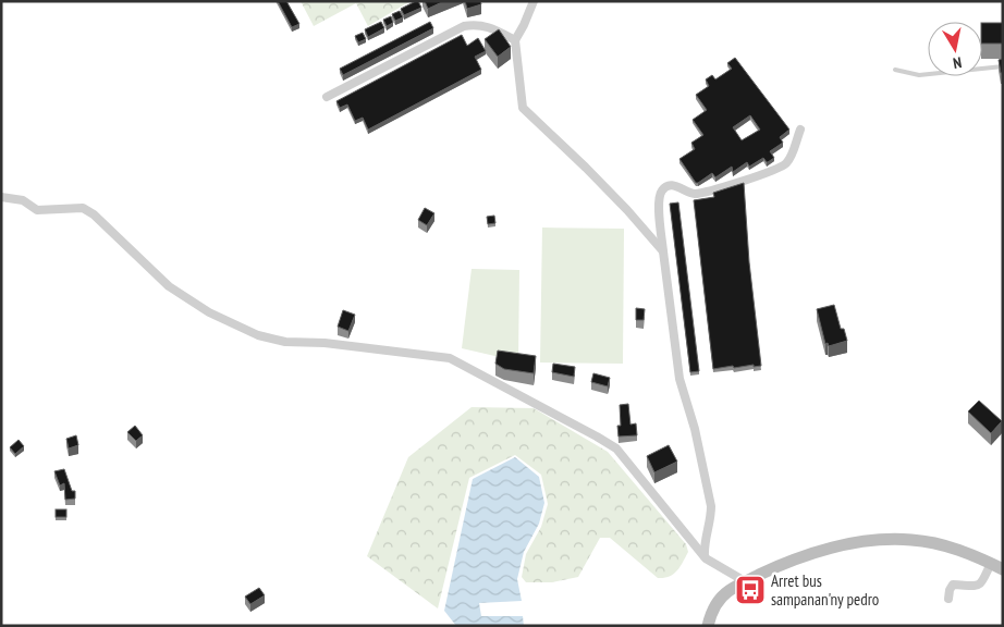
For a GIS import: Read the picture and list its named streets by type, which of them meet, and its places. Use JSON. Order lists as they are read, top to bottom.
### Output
{
  "places": {
    "bus stop": ["Arret bus sampanan'ny pedro"]
  },
  "north": "bottom"
}
